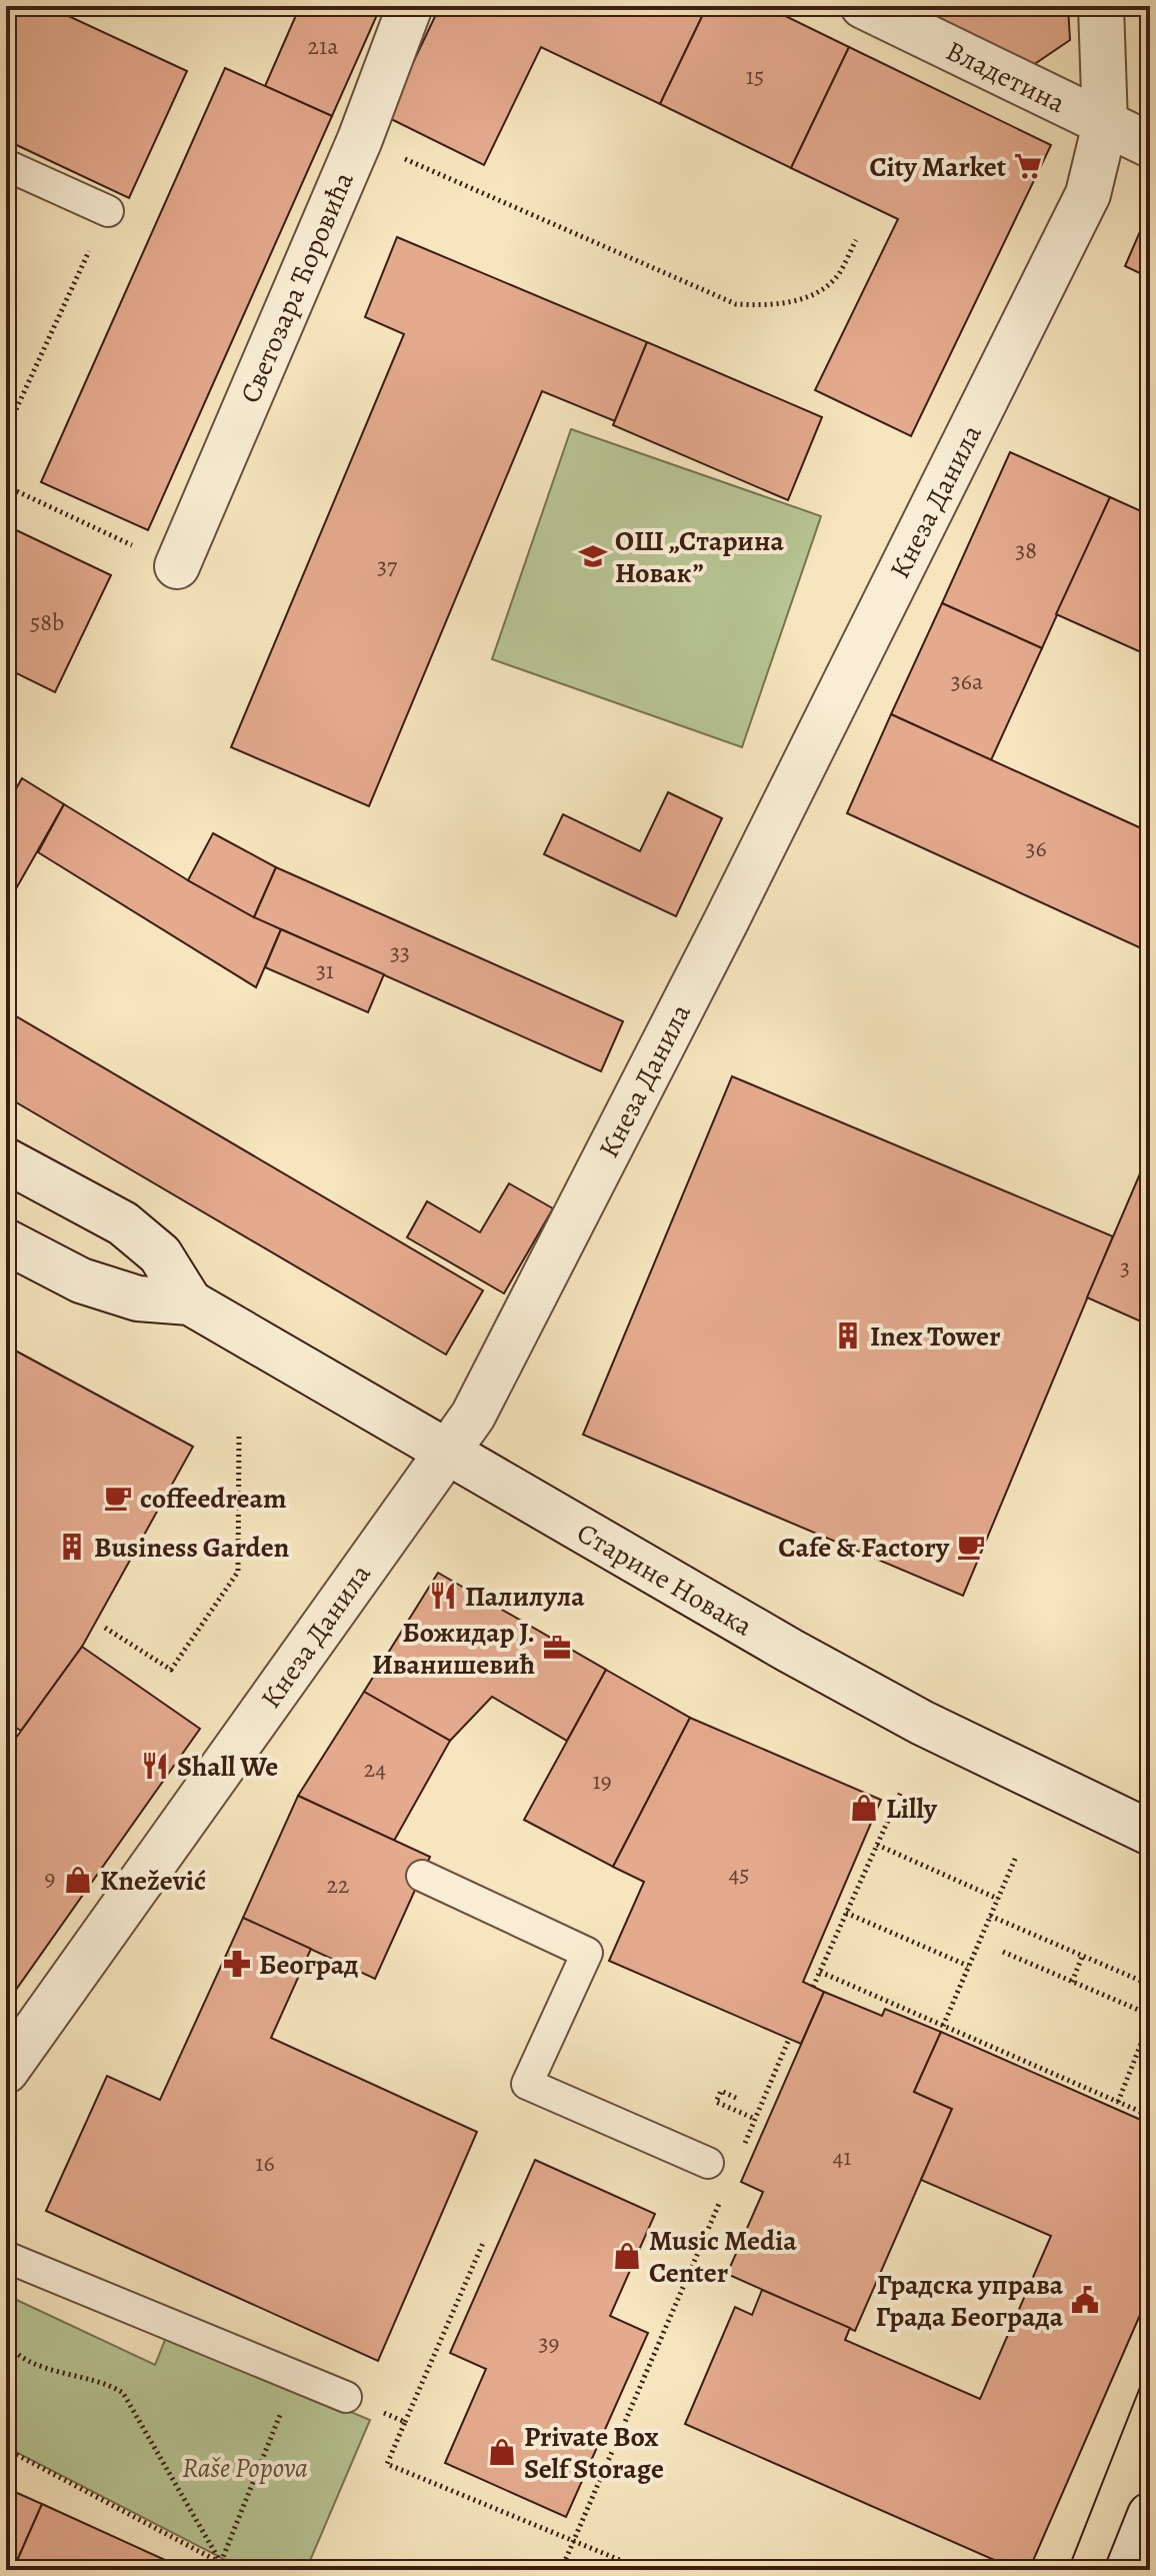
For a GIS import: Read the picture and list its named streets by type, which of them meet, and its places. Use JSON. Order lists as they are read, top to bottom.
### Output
{
  "streets": {
    "street": [
      "Владетина",
      "Светозара Ћоровића",
      "Кнеза Данила",
      "Старине Новака"
    ]
  },
  "crossings": [
    ["Владетина", "Кнеза Данила"],
    ["Кнеза Данила", "Старине Новака"]
  ],
  "parks": ["Raše Popova"],
  "places": {
    "supermarket": ["City Market"],
    "school or university": ["ОШ „Старина Новак”"],
    "building": ["Inex Tower", "Business Garden"],
    "cafe": ["coffeedream", "Cafe & Factory"],
    "restaurant": ["Палилула", "Shall We"],
    "office": ["Божидар Ј. Иванишевић"],
    "shop": [
      "Lilly",
      "Knežević",
      "Music Media Center",
      "Private Box Self Storage"
    ],
    "pharmacy": ["Београд"],
    "public building": ["Градска управа Града Београда"]
  },
  "house_numbers": [
    "21a",
    "15",
    "38",
    "37",
    "58b",
    "36a",
    "36",
    "33",
    "31",
    "3",
    "24",
    "19",
    "45",
    "9",
    "22",
    "41",
    "16",
    "39"
  ]
}
